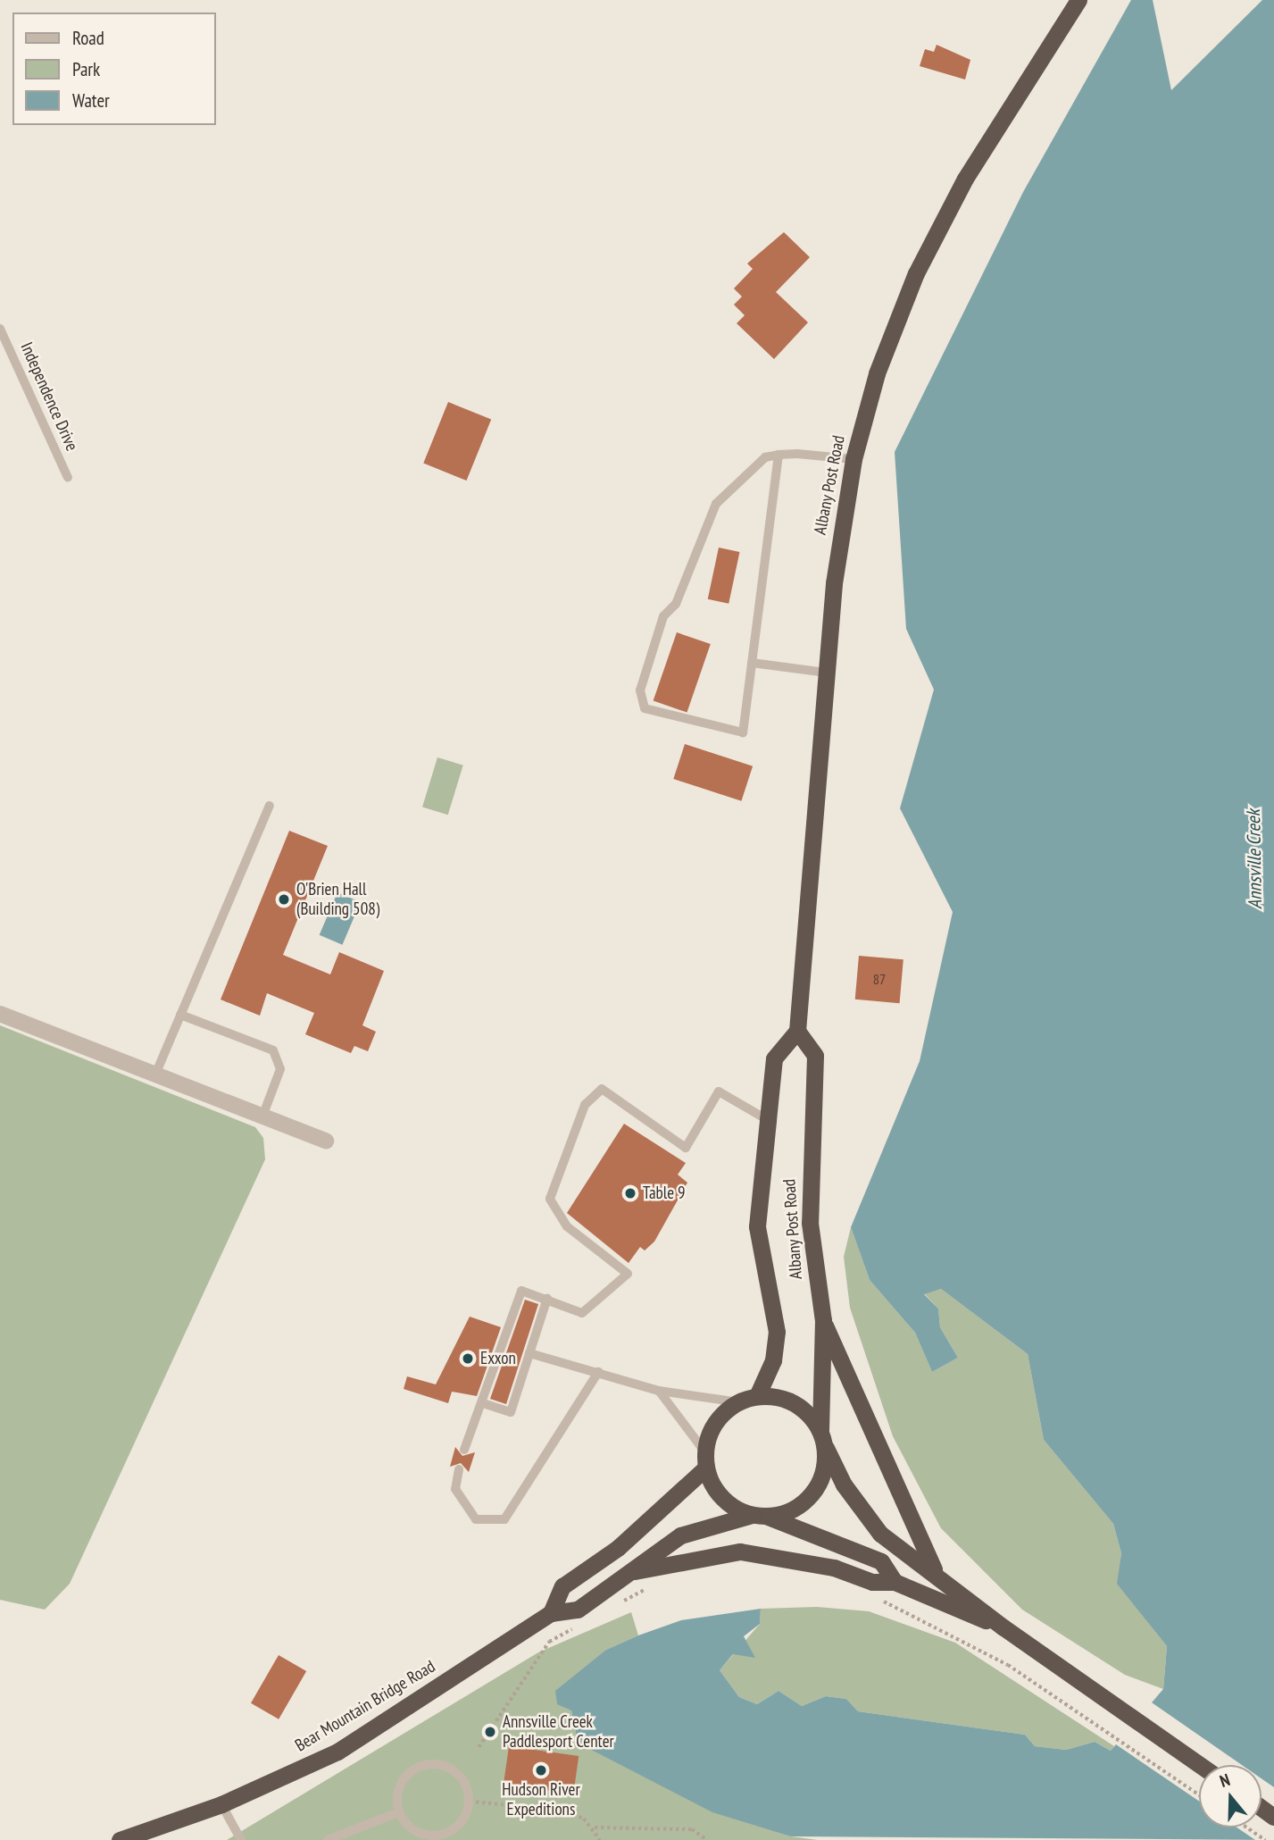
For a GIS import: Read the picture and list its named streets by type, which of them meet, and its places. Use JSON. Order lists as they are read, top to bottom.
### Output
{
  "streets": {
    "highway": ["Albany Post Road", "Bear Mountain Bridge Road"],
    "lane": ["Independence Drive"]
  },
  "crossings": [
    ["Albany Post Road", "Bear Mountain Bridge Road"]
  ],
  "water": ["Annsville Creek"],
  "places": [
    "O'Brien Hall (Building 508)",
    "Table 9",
    "Exxon",
    "Annsville Creek Paddlesport Center",
    "Hudson River Expeditions"
  ],
  "house_numbers": ["87"],
  "legend": ["Road", "Park", "Water"],
  "north": "top"
}
